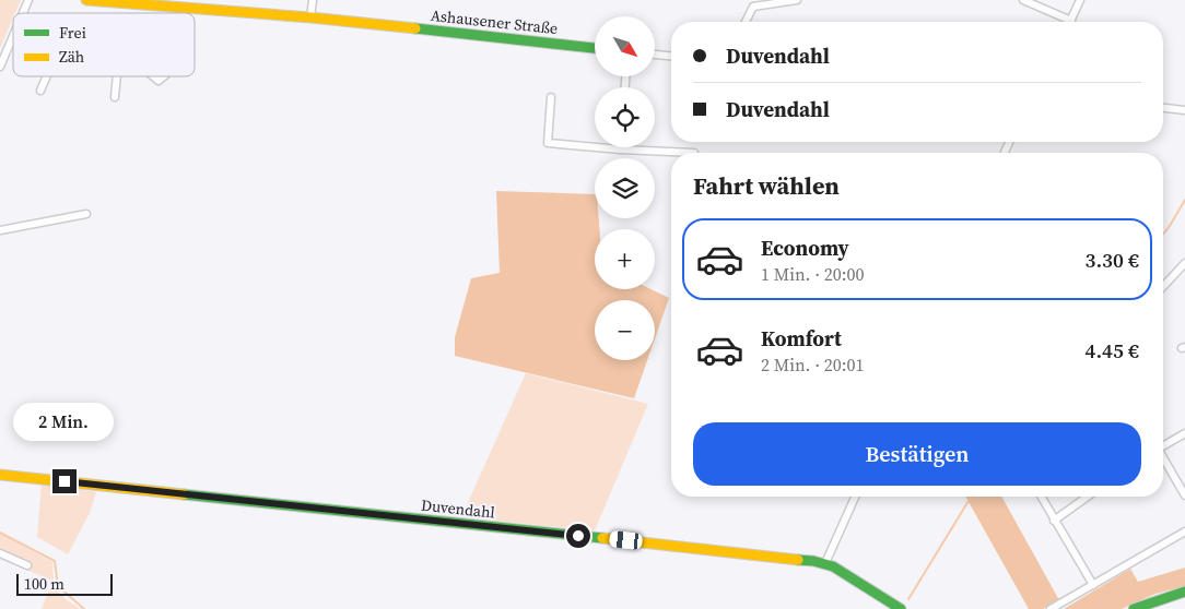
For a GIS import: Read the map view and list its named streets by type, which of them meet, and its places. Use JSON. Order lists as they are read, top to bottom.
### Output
{
  "streets": {
    "street": ["Ashausener Straße", "Duvendahl"]
  },
  "legend": ["Frei", "Zäh"],
  "scale_bar": "100 m",
  "north": "bottom right",
  "page": {
    "map_buttons": ["+", "−"],
    "banner": ["Duvendahl", "Duvendahl"],
    "heading": "Fahrt wählen",
    "list": [
      {
        "name": "Economy",
        "note": "1 Min. · 20:00",
        "value": "3.30 €"
      },
      {
        "name": "Komfort",
        "note": "2 Min. · 20:01",
        "value": "4.45 €"
      }
    ],
    "bubble": "2 Min.",
    "buttons": "Bestätigen",
    "scale": "100 m"
  }
}
